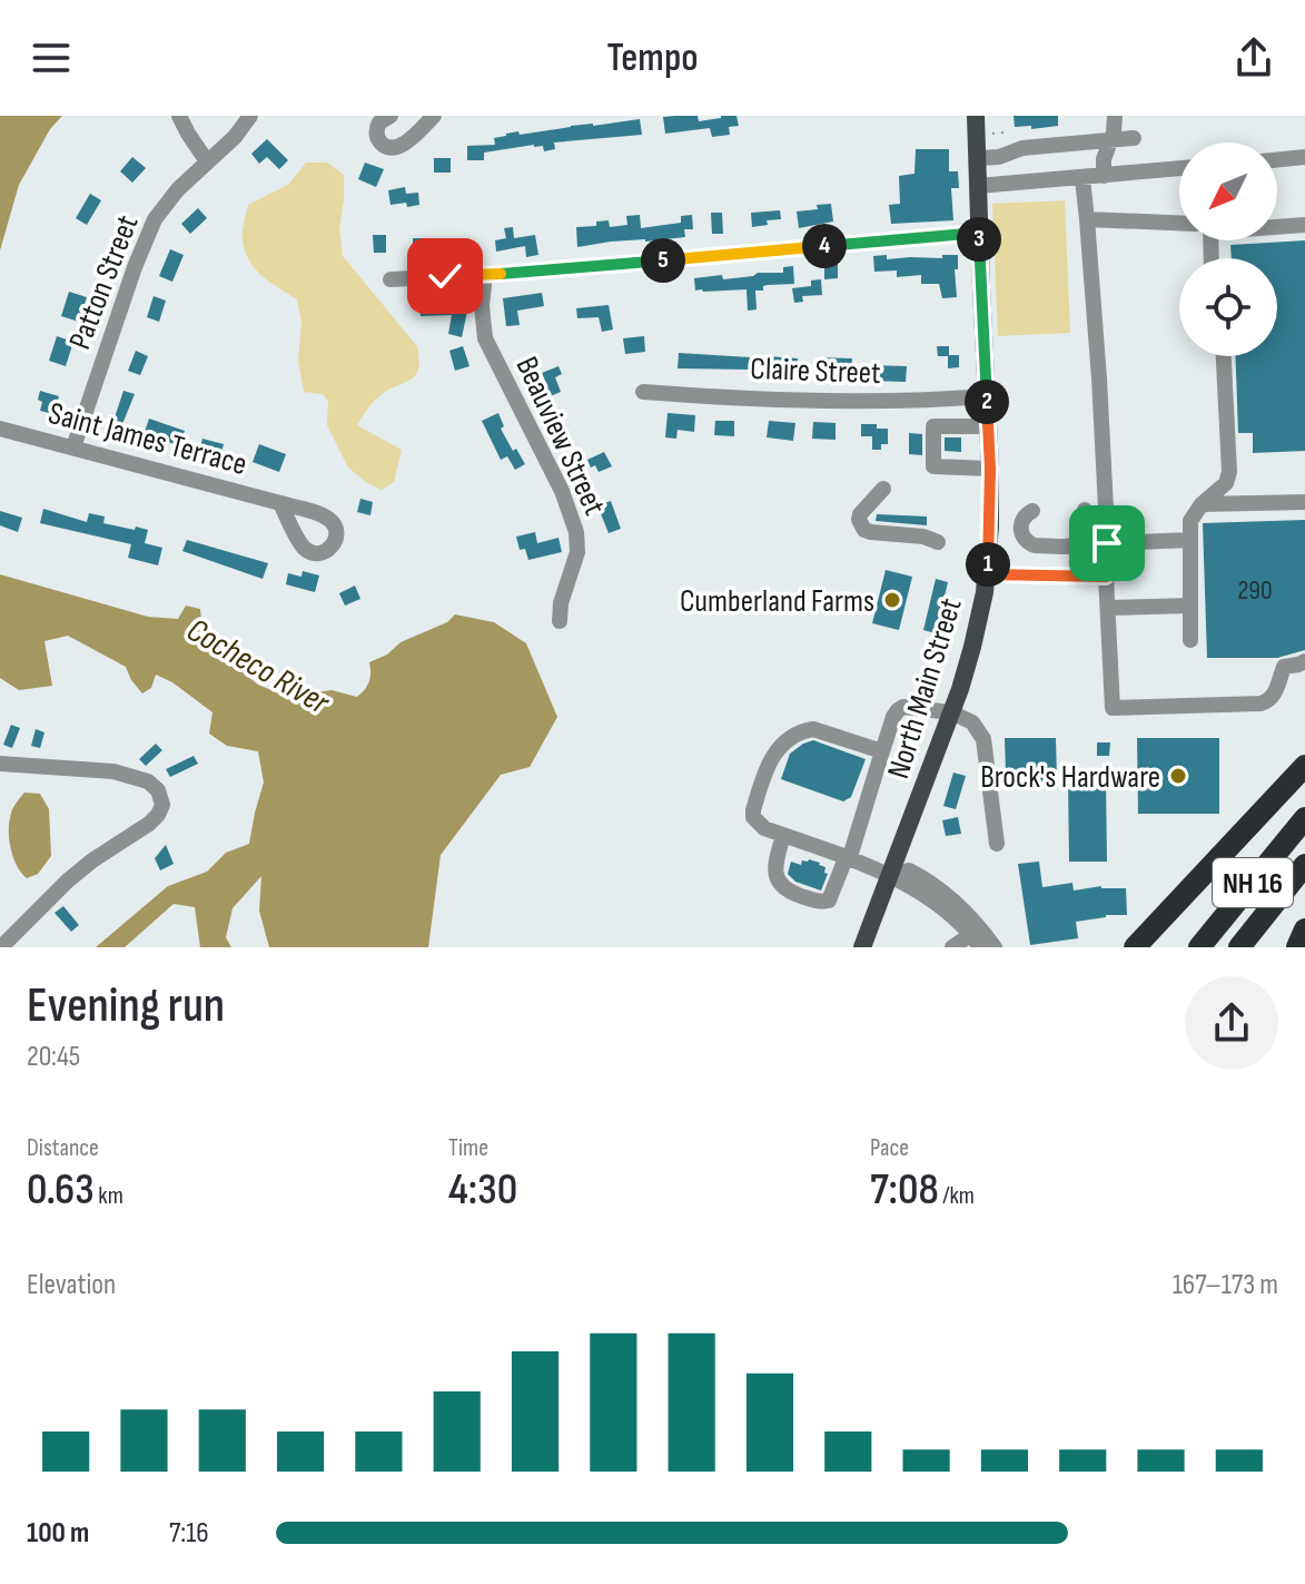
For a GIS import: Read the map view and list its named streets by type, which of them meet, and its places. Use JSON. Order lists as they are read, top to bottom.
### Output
{
  "streets": {
    "highway": ["NH 16"],
    "main road": ["North Main Street"],
    "street": [
      "Patton Street",
      "Claire Street",
      "Beauview Street",
      "Saint James Terrace"
    ]
  },
  "crossings": [
    ["Patton Street", "Saint James Terrace"],
    ["Claire Street", "North Main Street"]
  ],
  "water": ["Cocheco River"],
  "places": ["Cumberland Farms", "Brock's Hardware"],
  "house_numbers": ["290"],
  "north": "bottom left",
  "page": {
    "header": "Tempo",
    "pins": [
      "3",
      "4",
      "5",
      "2",
      "1"
    ],
    "heading": ["Evening run", "20:45"],
    "stats": [
      ["Distance", "0.63 km"],
      ["Time", "4:30"],
      ["Pace", "7:08 /km"]
    ],
    "chart": ["Elevation", "167–173 m"],
    "list": [
      {
        "name": "100 m",
        "note": "7:16"
      }
    ]
  }
}
